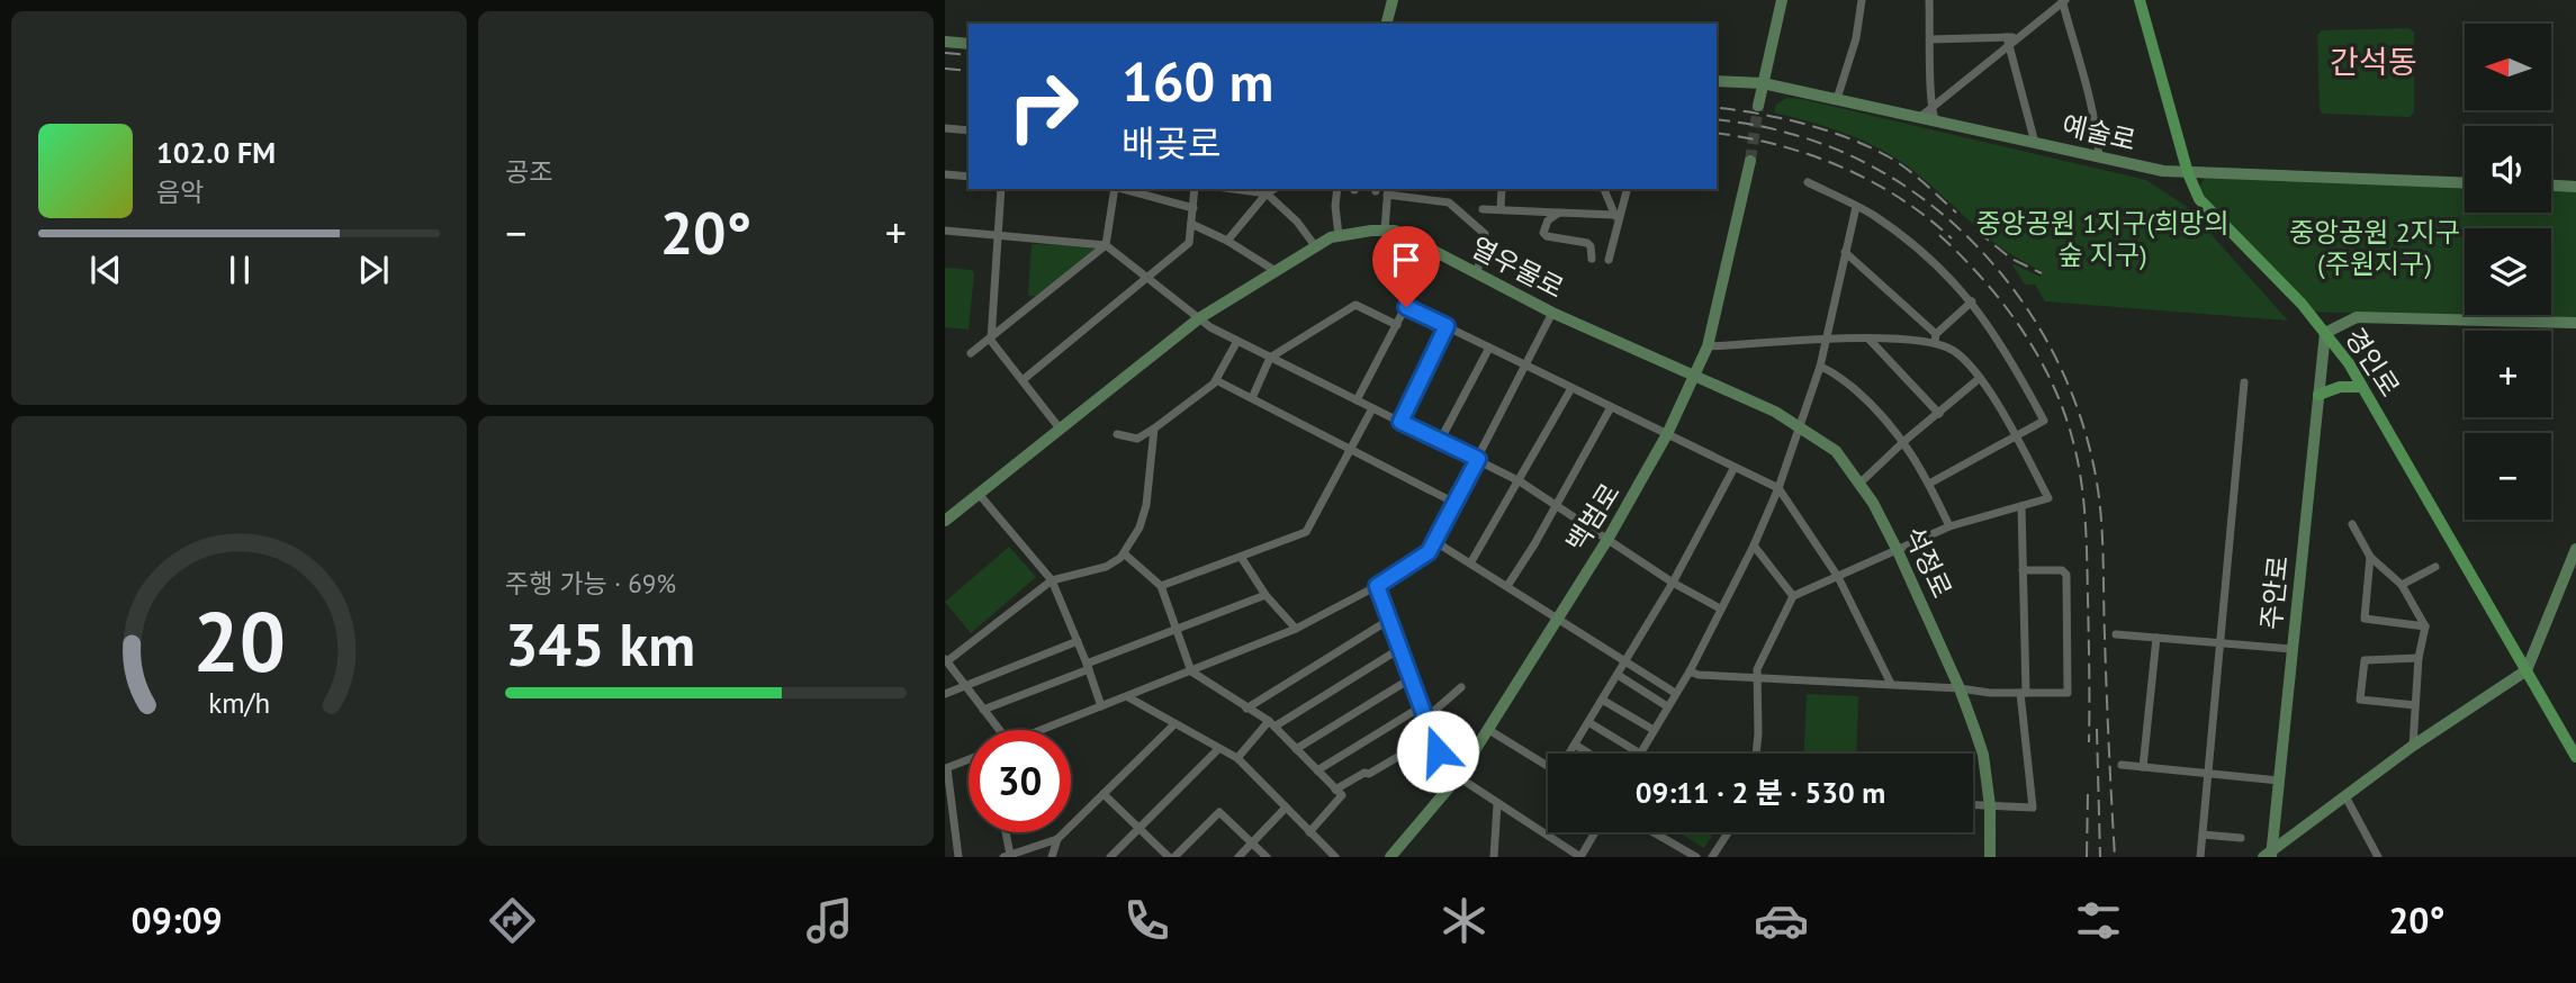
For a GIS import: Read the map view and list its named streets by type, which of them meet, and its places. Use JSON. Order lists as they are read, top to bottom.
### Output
{
  "streets": {
    "main road": [
      "예술로",
      "열우물로",
      "경인로",
      "백범로",
      "석정로",
      "주안로"
    ]
  },
  "crossings": [
    ["예술로", "경인로"],
    ["열우물로", "백범로"],
    ["열우물로", "석정로"],
    ["경인로", "주안로"],
    ["백범로", "석정로"]
  ],
  "districts": ["간석동"],
  "parks": ["중앙공원 1지구(희망의 숲 지구)", "중앙공원 2지구 (주원지구)"],
  "north": "left",
  "page": {
    "tile": [
      "공조",
      ["주행 가능 · 69%", "345 km"]
    ],
    "map_buttons": ["+", "−"],
    "turn": ["160 m", "배곶로"],
    "song": ["102.0 FM", "음악"],
    "heat": ["−", "20°", "+"],
    "limit": "30",
    "trip": "09:11 · 2 분 · 530 m",
    "tabs": ["09:09", "20°"],
    "gauge": ["20", "km/h"]
  }
}
